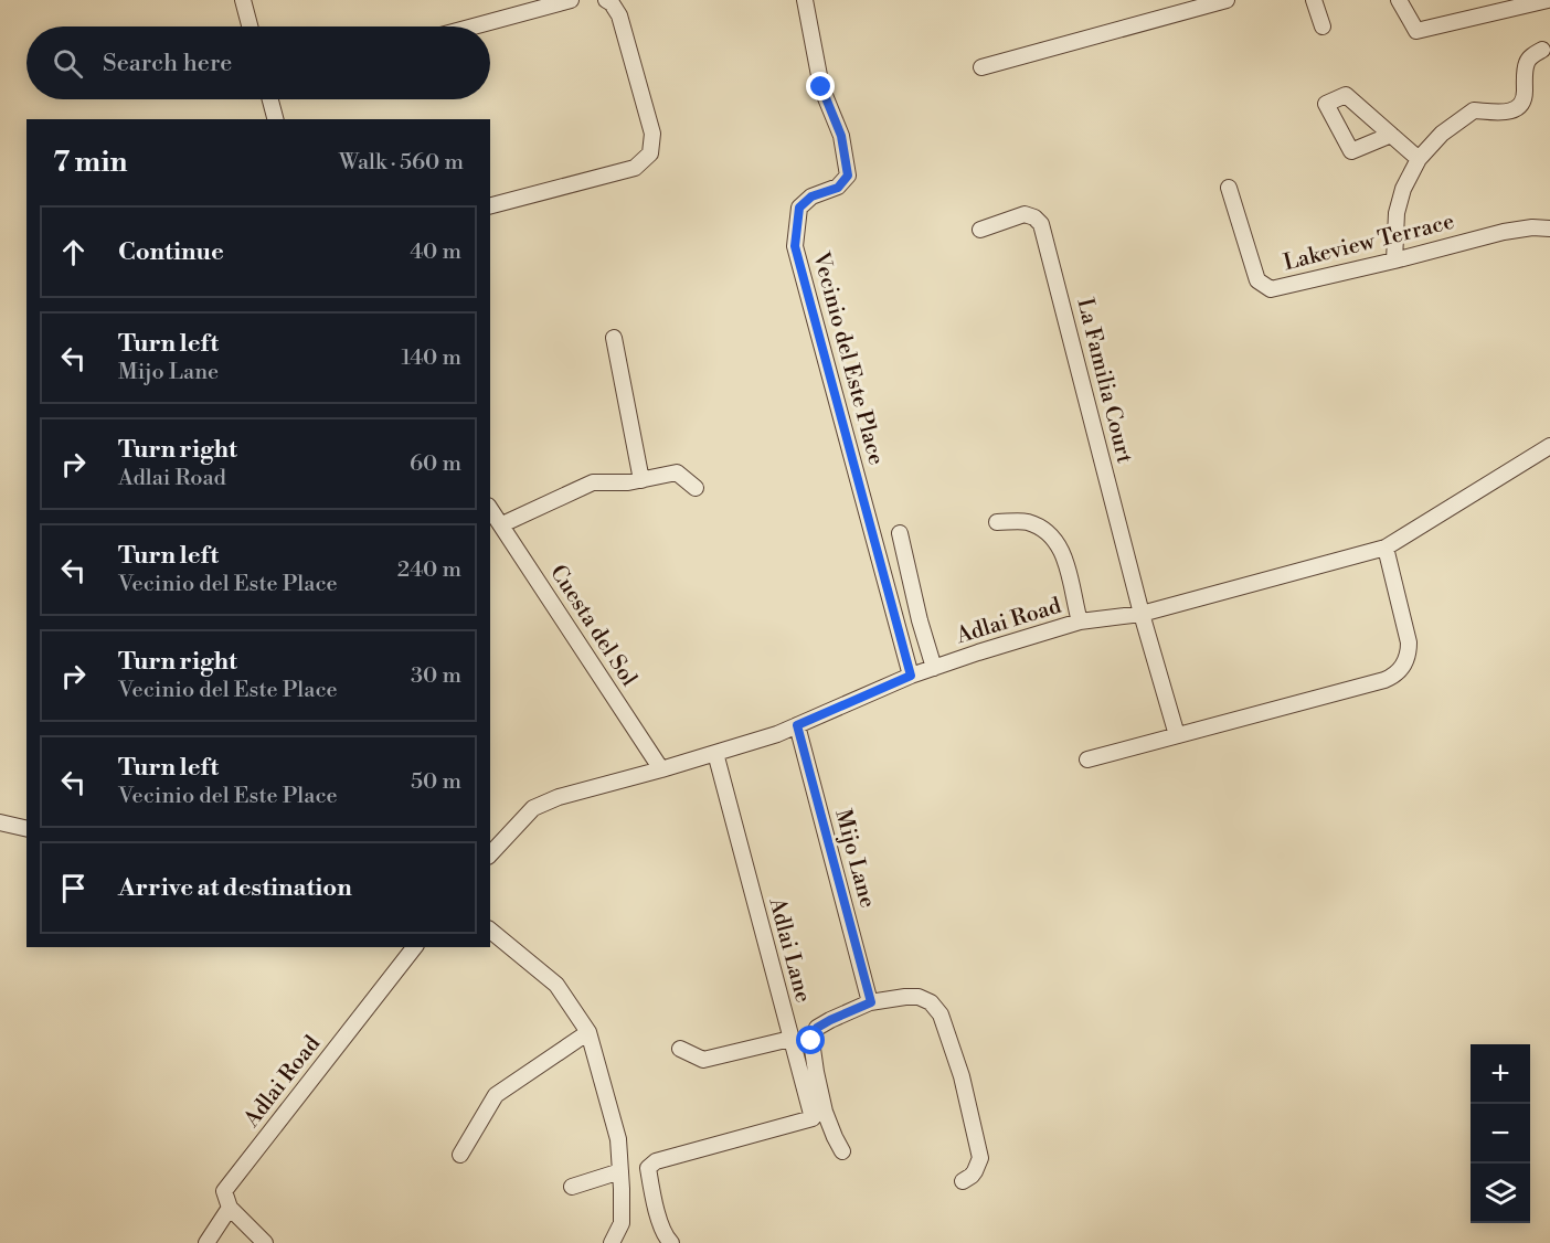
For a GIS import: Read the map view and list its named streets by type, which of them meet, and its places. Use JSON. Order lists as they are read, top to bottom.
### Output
{
  "streets": {
    "street": [
      "Lakeview Terrace",
      "Vecinio del Este Place",
      "La Familia Court",
      "Adlai Road",
      "Cuesta del Sol",
      "Mijo Lane",
      "Adlai Lane"
    ]
  },
  "crossings": [
    ["Vecinio del Este Place", "Adlai Road"],
    ["La Familia Court", "Adlai Road"],
    ["Adlai Road", "Cuesta del Sol"],
    ["Adlai Road", "Mijo Lane"],
    ["Adlai Road", "Adlai Lane"]
  ],
  "page": {
    "search": "Search here",
    "heading": ["7 min", "Walk · 560 m"],
    "list": [
      ["Continue", "40 m"],
      ["Turn left", "Mijo Lane", "140 m"],
      ["Turn right", "Adlai Road", "60 m"],
      ["Turn left", "Vecinio del Este Place", "240 m"],
      ["Turn right", "Vecinio del Este Place", "30 m"],
      ["Turn left", "Vecinio del Este Place", "50 m"],
      "Arrive at destination"
    ],
    "map_buttons": ["+", "−"]
  }
}
